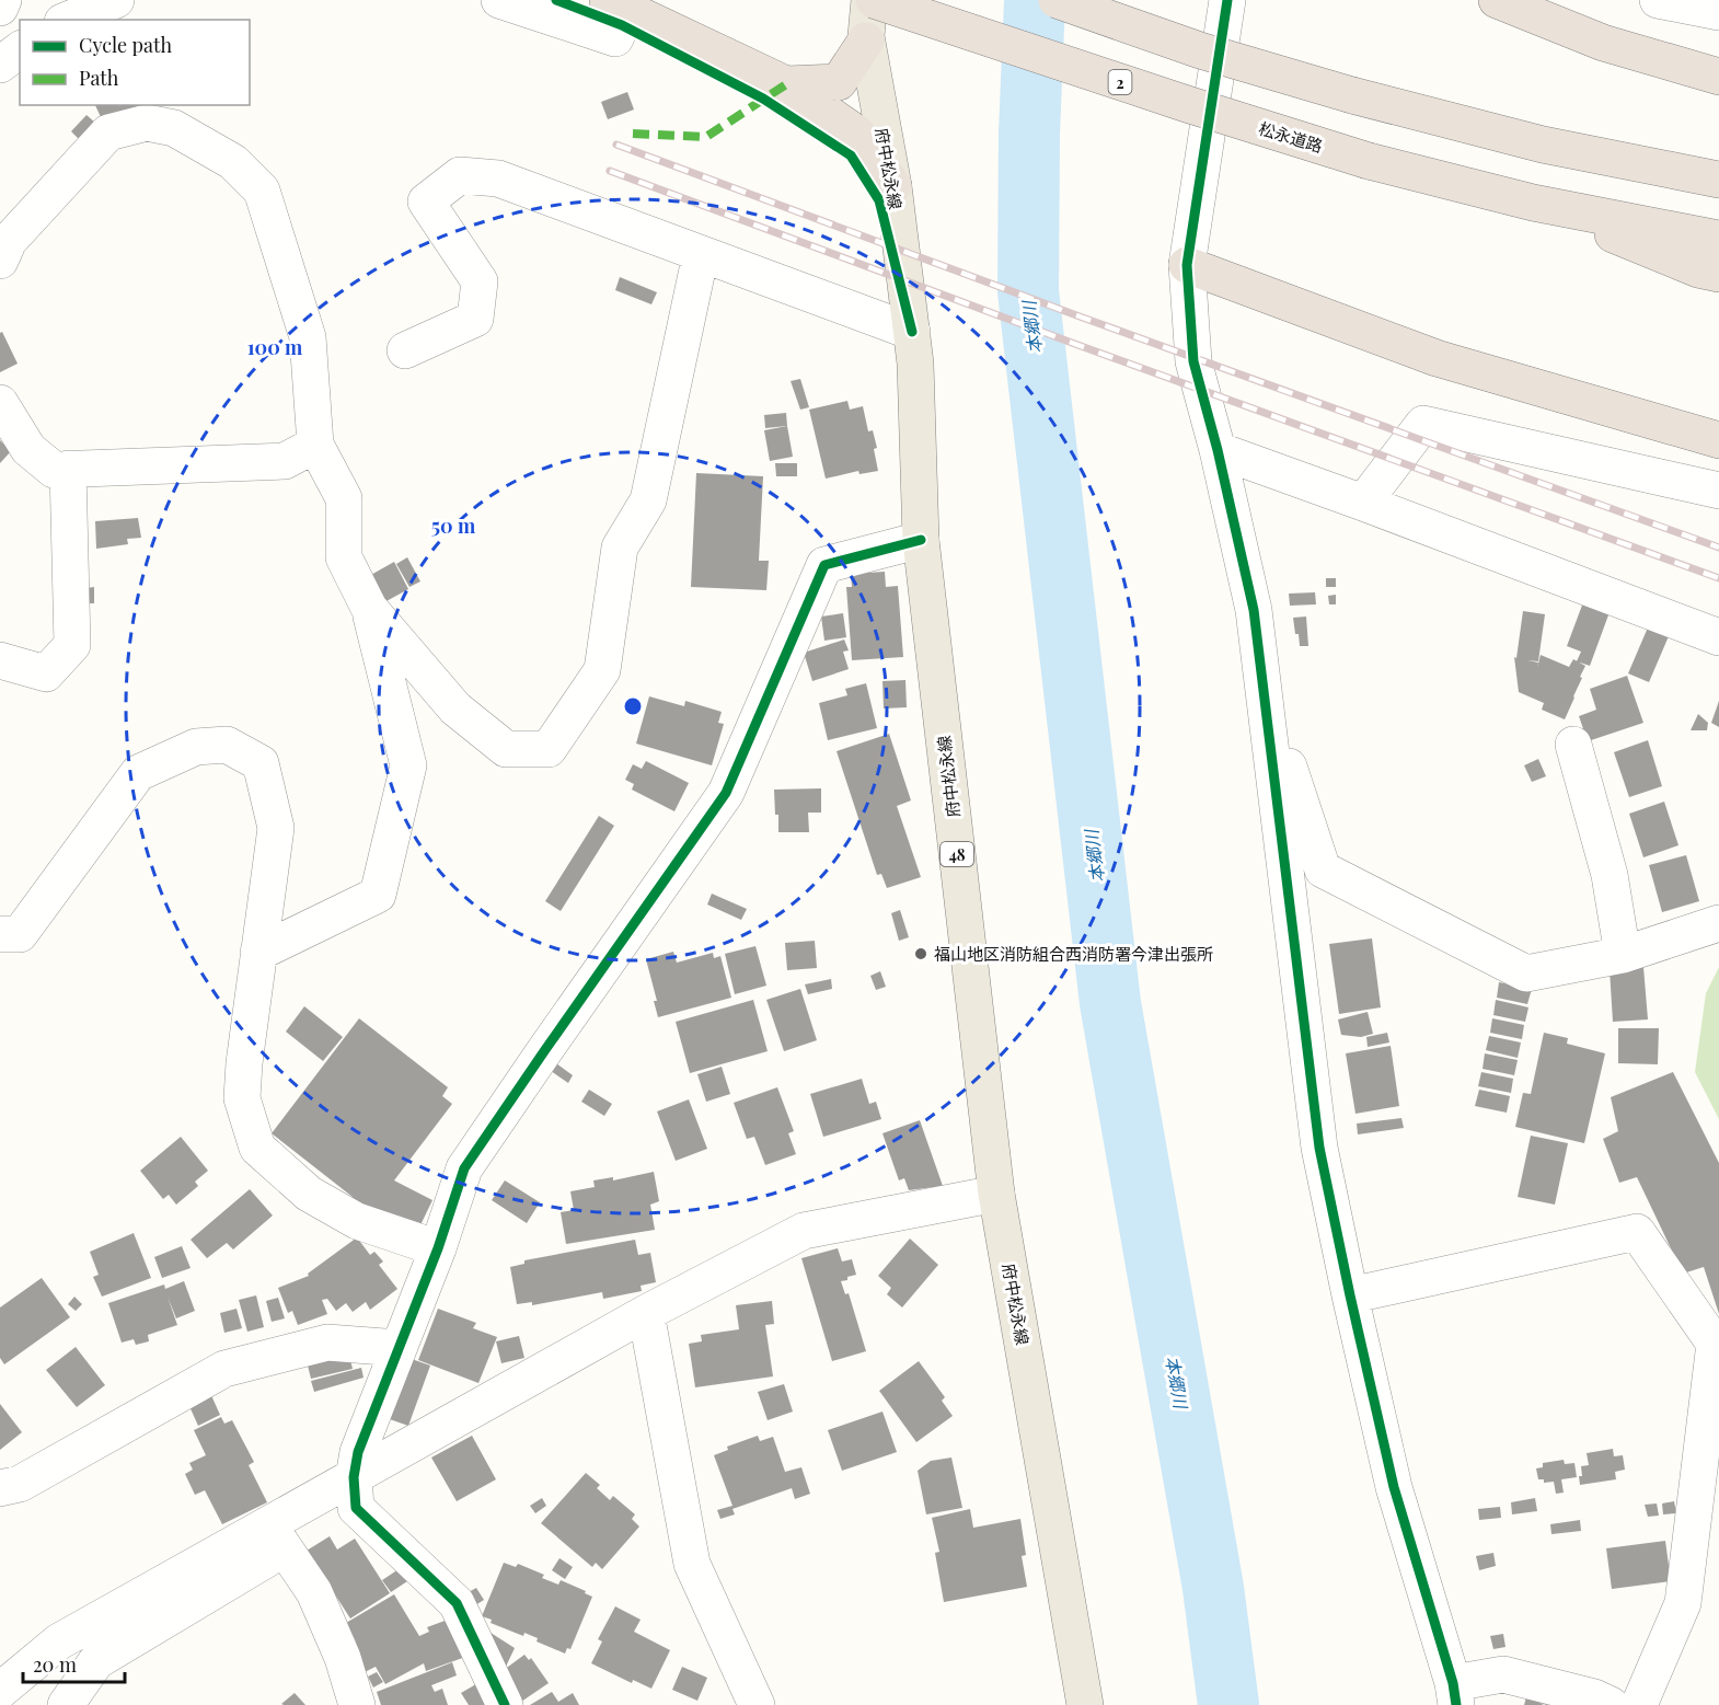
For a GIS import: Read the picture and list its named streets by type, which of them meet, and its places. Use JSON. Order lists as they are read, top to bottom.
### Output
{
  "streets": {
    "highway": ["2", "松永道路"],
    "main road": ["府中松永線", "48"]
  },
  "crossings": [
    ["松永道路", "府中松永線"]
  ],
  "water": ["本郷川"],
  "places": ["福山地区消防組合西消防署今津出張所"],
  "legend": ["Cycle path", "Path"],
  "scale_bar": "20 m",
  "rings": ["100 m", "50 m"]
}
